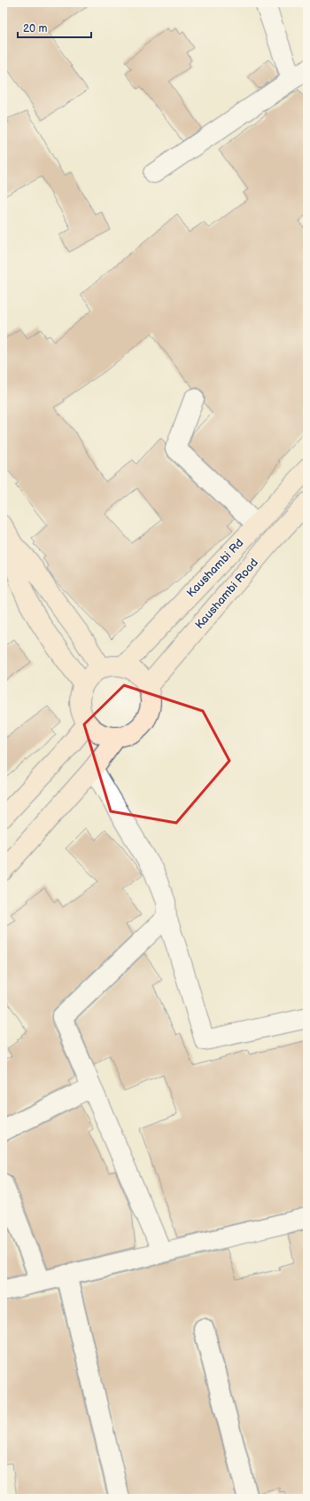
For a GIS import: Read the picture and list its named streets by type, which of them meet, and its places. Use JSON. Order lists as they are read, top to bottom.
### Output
{
  "streets": {
    "main road": ["Kaushambi Rd", "Kaushambi Road"]
  },
  "crossings": [
    ["Kaushambi Rd", "Kaushambi Road"]
  ],
  "scale_bar": "20 m"
}
